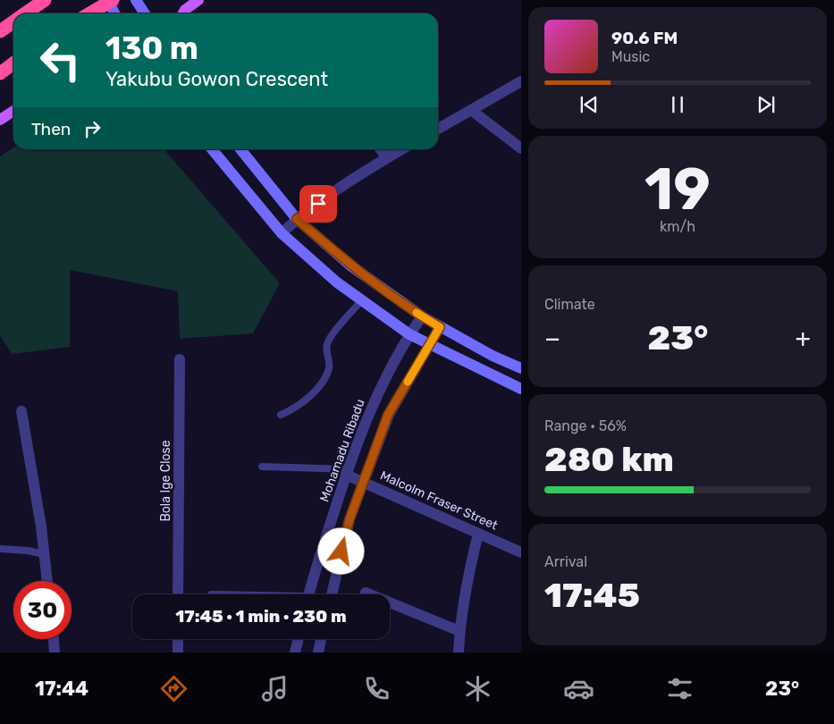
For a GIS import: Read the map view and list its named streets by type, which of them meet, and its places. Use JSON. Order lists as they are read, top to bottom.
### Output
{
  "streets": {
    "street": ["Mohamadu Ribadu", "Bola Ige Close", "Malcolm Fraser Street"]
  },
  "crossings": [
    ["Mohamadu Ribadu", "Malcolm Fraser Street"]
  ],
  "page": {
    "turn": ["130 m", "Yakubu Gowon Crescent"],
    "song": ["90.6 FM", "Music"],
    "then": "Then",
    "tile": [
      ["19", "km/h"],
      "Climate",
      ["Range · 56%", "280 km"],
      ["Arrival", "17:45"]
    ],
    "heat": ["−", "23°", "+"],
    "limit": "30",
    "trip": "17:45 · 1 min · 230 m",
    "tabs": ["17:44", "23°"]
  }
}
